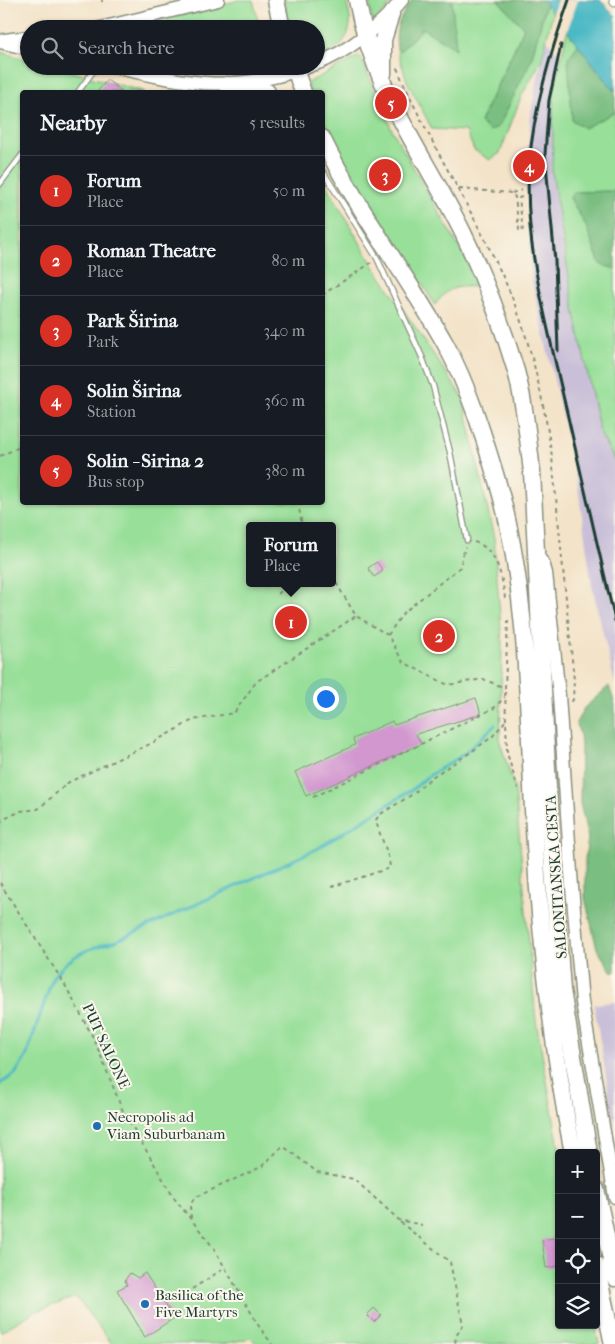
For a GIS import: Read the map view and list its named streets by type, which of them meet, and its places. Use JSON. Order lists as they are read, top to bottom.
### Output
{
  "streets": {
    "main road": ["SALONITANSKA CESTA"],
    "path": ["PUT SALONE"]
  },
  "places": ["Necropolis ad Viam Suburbanam", "Basilica of the Five Martyrs"],
  "page": {
    "search": "Search here",
    "pins": [
      "5",
      "4",
      "3",
      "1",
      "2"
    ],
    "heading": ["Nearby", "5 results"],
    "list": [
      {
        "mark": "1",
        "name": "Forum",
        "note": "Place",
        "value": "50 m"
      },
      {
        "mark": "2",
        "name": "Roman Theatre",
        "note": "Place",
        "value": "80 m"
      },
      {
        "mark": "3",
        "name": "Park Širina",
        "note": "Park",
        "value": "340 m"
      },
      {
        "mark": "4",
        "name": "Solin Širina",
        "note": "Station",
        "value": "360 m"
      },
      {
        "mark": "5",
        "name": "Solin - Sirina 2",
        "note": "Bus stop",
        "value": "380 m"
      }
    ],
    "popup": ["Forum", "Place"],
    "map_buttons": ["+", "−"]
  }
}
